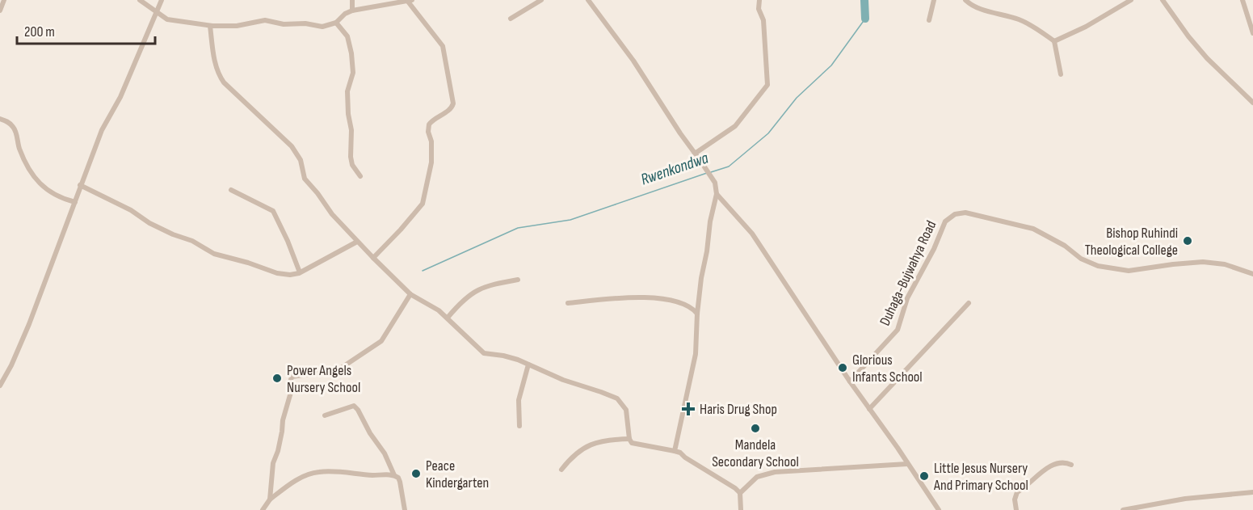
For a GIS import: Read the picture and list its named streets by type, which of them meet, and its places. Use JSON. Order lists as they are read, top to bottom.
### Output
{
  "streets": {
    "street": ["Duhaga-Bujwahya Road"]
  },
  "water": ["Rwenkondwa"],
  "places": {
    "other": [
      "Bishop Ruhindi Theological College",
      "Glorious Infants School",
      "Power Angels Nursery School",
      "Mandela Secondary School",
      "Peace Kindergarten",
      "Little Jesus Nursery And Primary School"
    ],
    "health": ["Haris Drug Shop"]
  },
  "scale_bar": "200 m"
}
